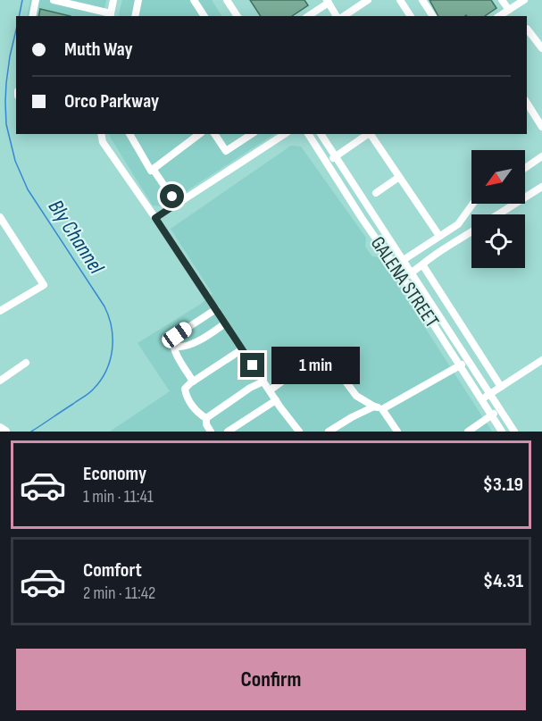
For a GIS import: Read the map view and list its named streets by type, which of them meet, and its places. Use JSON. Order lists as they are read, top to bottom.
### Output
{
  "streets": {
    "street": ["GALENA STREET"]
  },
  "water": ["Bly Channel"],
  "north": "bottom left",
  "page": {
    "banner": ["Muth Way", "Orco Parkway"],
    "bubble": "1 min",
    "list": [
      {
        "name": "Economy",
        "note": "1 min · 11:41",
        "value": "$3.19"
      },
      {
        "name": "Comfort",
        "note": "2 min · 11:42",
        "value": "$4.31"
      }
    ],
    "buttons": "Confirm"
  }
}
